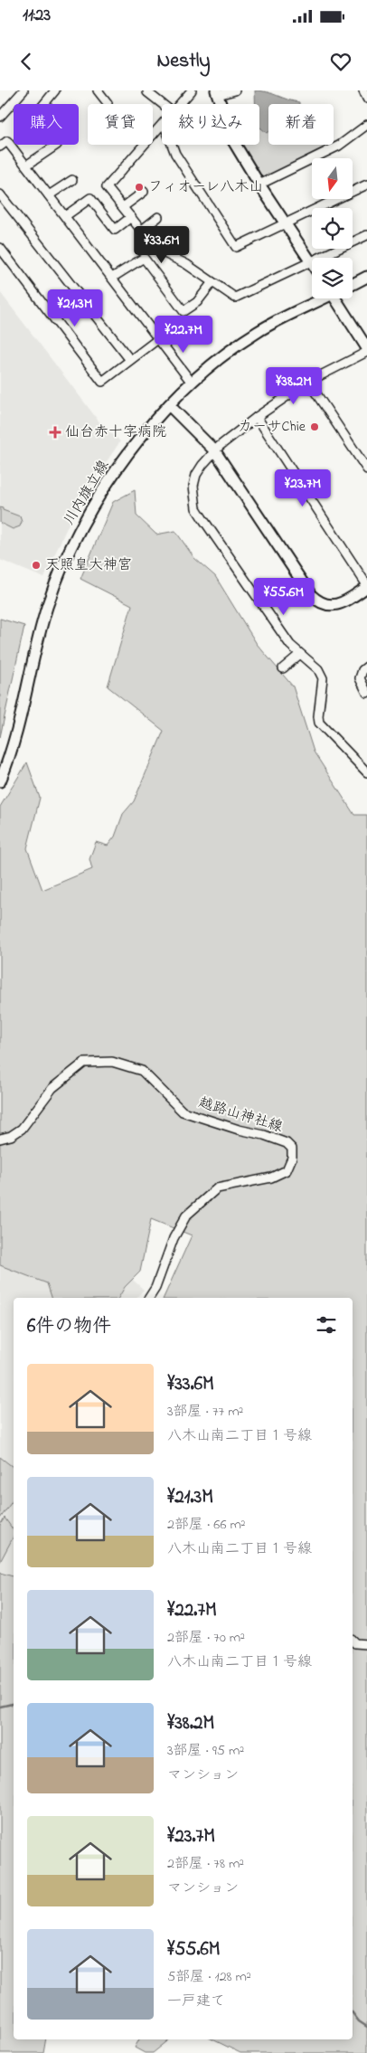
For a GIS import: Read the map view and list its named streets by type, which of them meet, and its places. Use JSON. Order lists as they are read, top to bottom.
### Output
{
  "streets": {
    "street": ["川内旗立線", "越路山神社線"]
  },
  "places": {
    "other": ["フィオーレ八木山", "カーサChie", "天照皇大神宮"],
    "health": ["仙台赤十字病院"]
  },
  "north": "bottom",
  "page": {
    "status": "11:23",
    "header": "Nestly",
    "chip": [
      "購入",
      "賃貸",
      "絞り込み",
      "新着"
    ],
    "price": [
      "¥33.6M",
      "¥21.3M",
      "¥22.7M",
      "¥38.2M",
      "¥23.7M",
      "¥55.6M"
    ],
    "heading": "6件の物件",
    "list": [
      {
        "name": "¥33.6M",
        "note": "3部屋 · 77 m² · 八木山南二丁目１号線"
      },
      {
        "name": "¥21.3M",
        "note": "2部屋 · 66 m² · 八木山南二丁目１号線"
      },
      {
        "name": "¥22.7M",
        "note": "2部屋 · 70 m² · 八木山南二丁目１号線"
      },
      {
        "name": "¥38.2M",
        "note": "3部屋 · 95 m² · マンション"
      },
      {
        "name": "¥23.7M",
        "note": "2部屋 · 78 m² · マンション"
      },
      {
        "name": "¥55.6M",
        "note": "5部屋 · 128 m² · 一戸建て"
      }
    ]
  }
}
